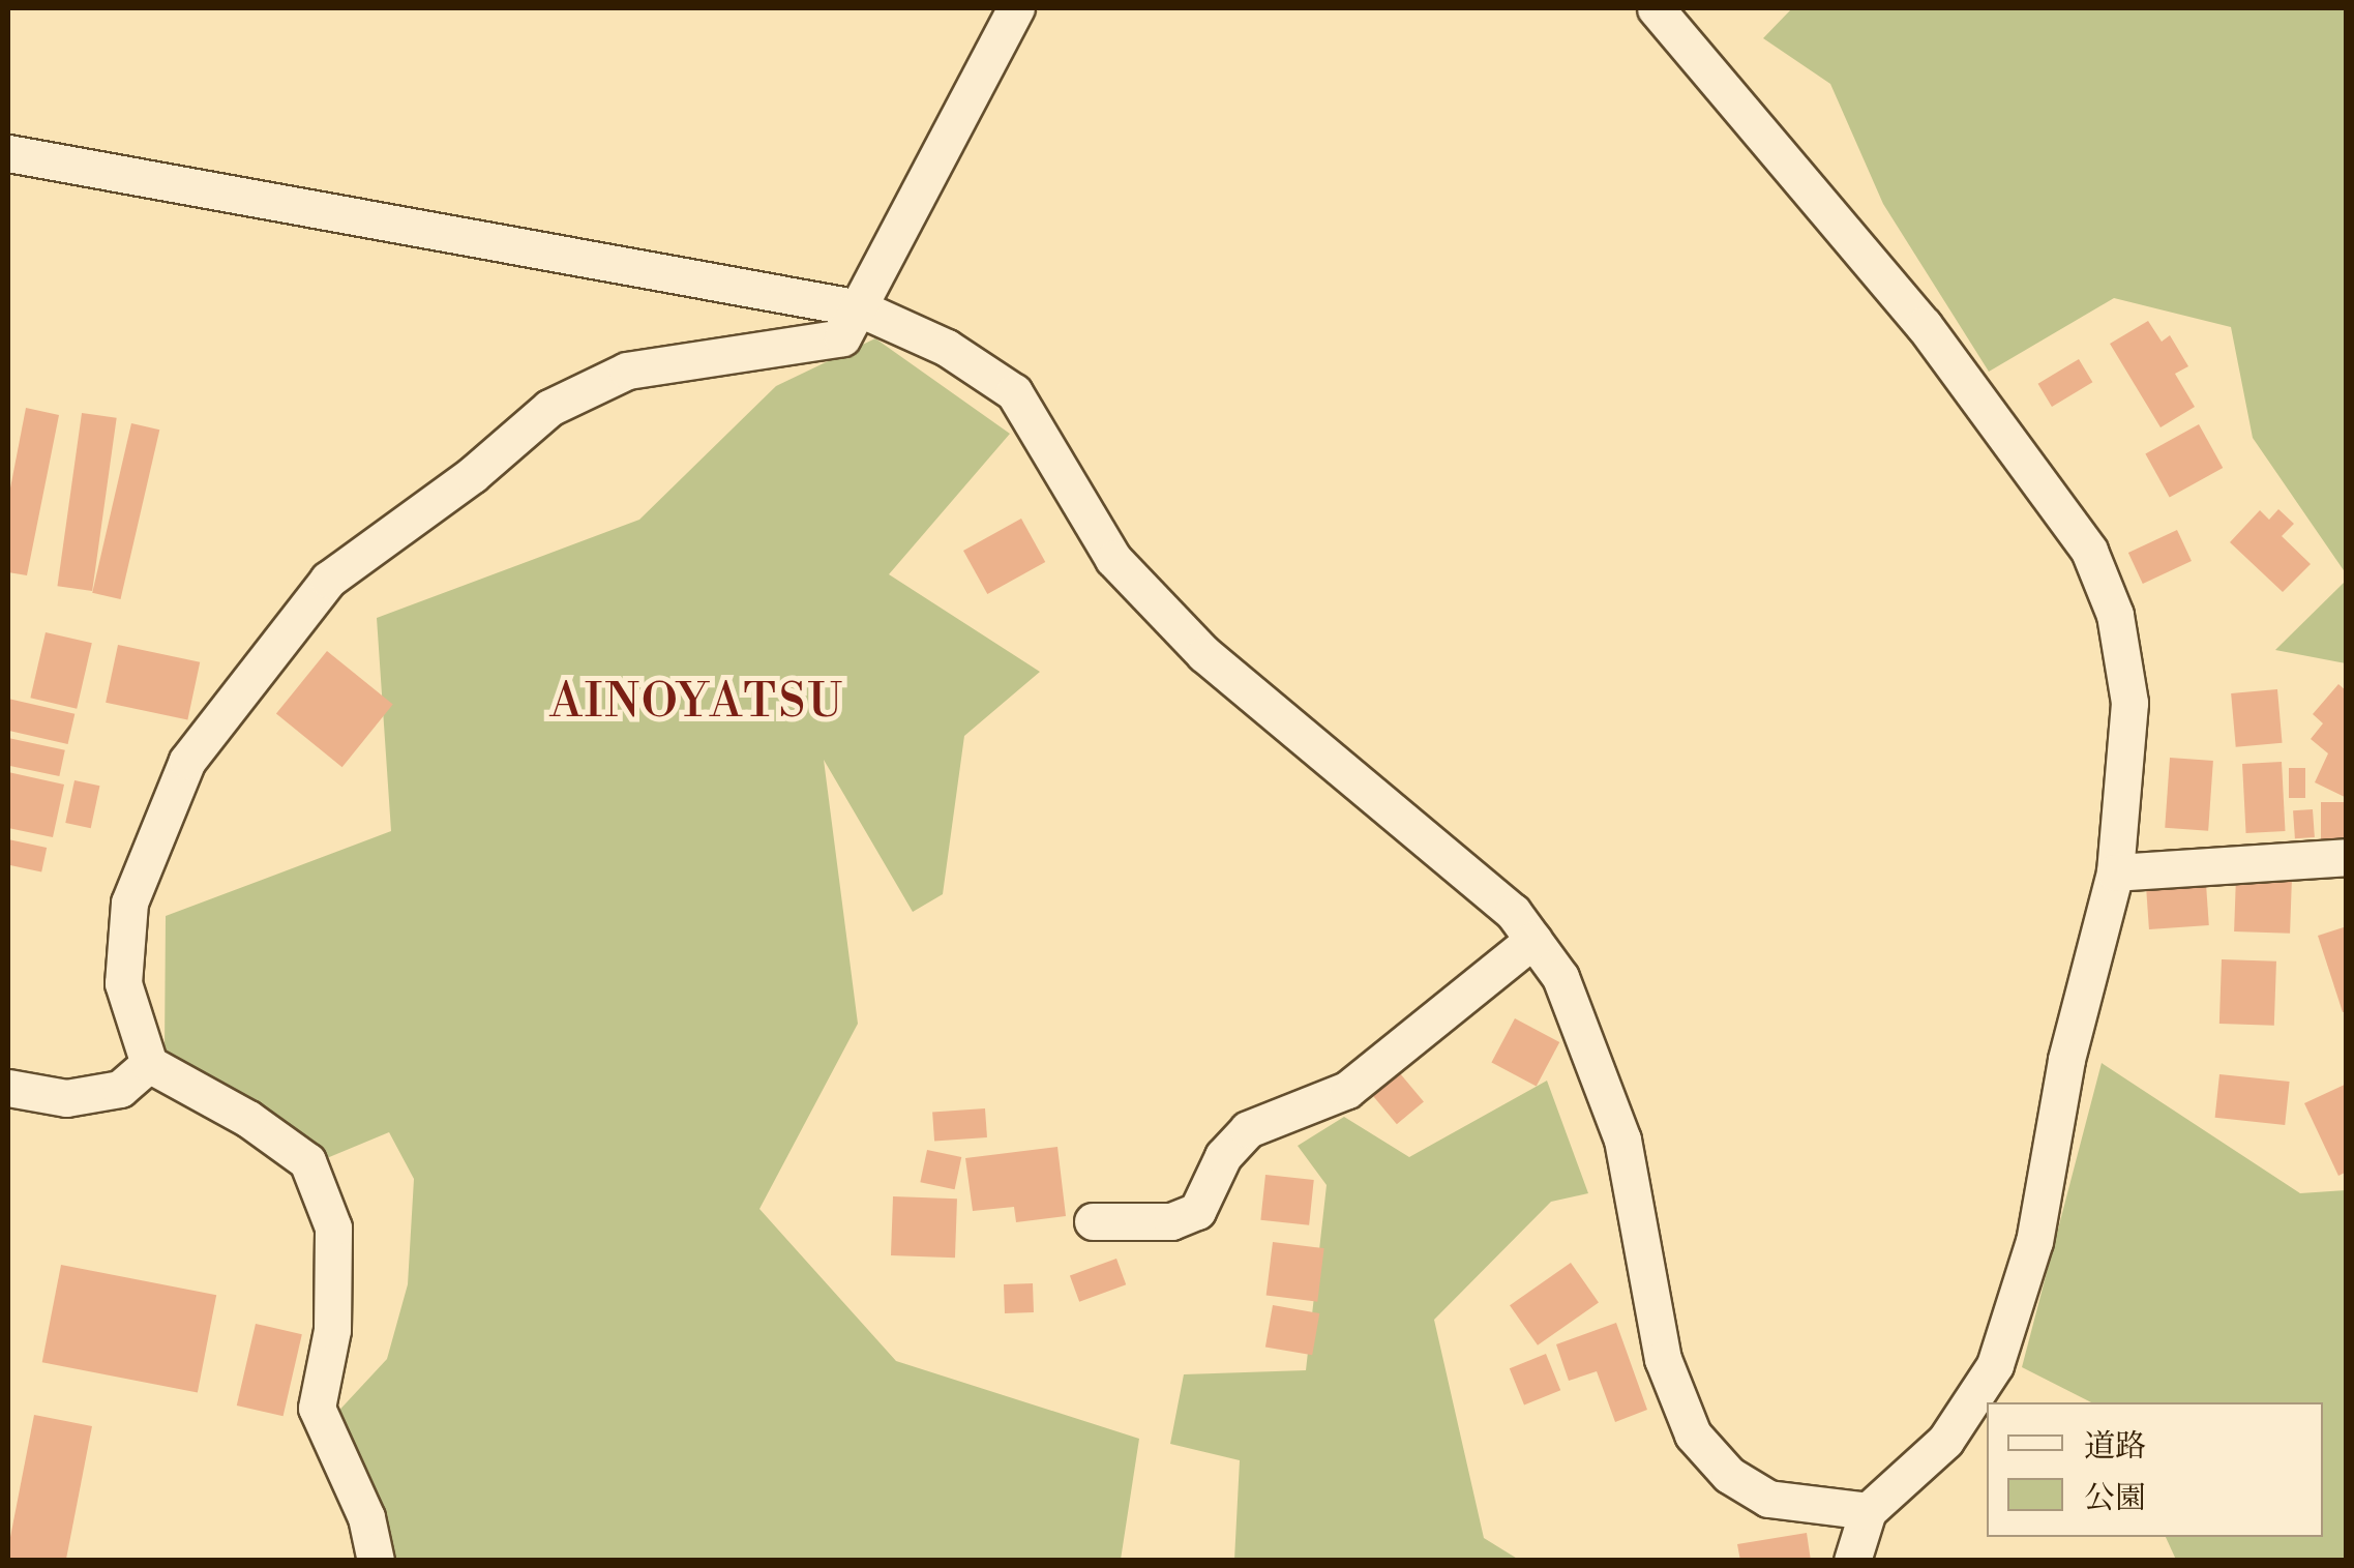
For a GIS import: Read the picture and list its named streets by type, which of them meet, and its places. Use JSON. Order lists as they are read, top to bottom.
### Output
{
  "districts": ["AINOYATSU"],
  "legend": ["道路", "公園"]
}
